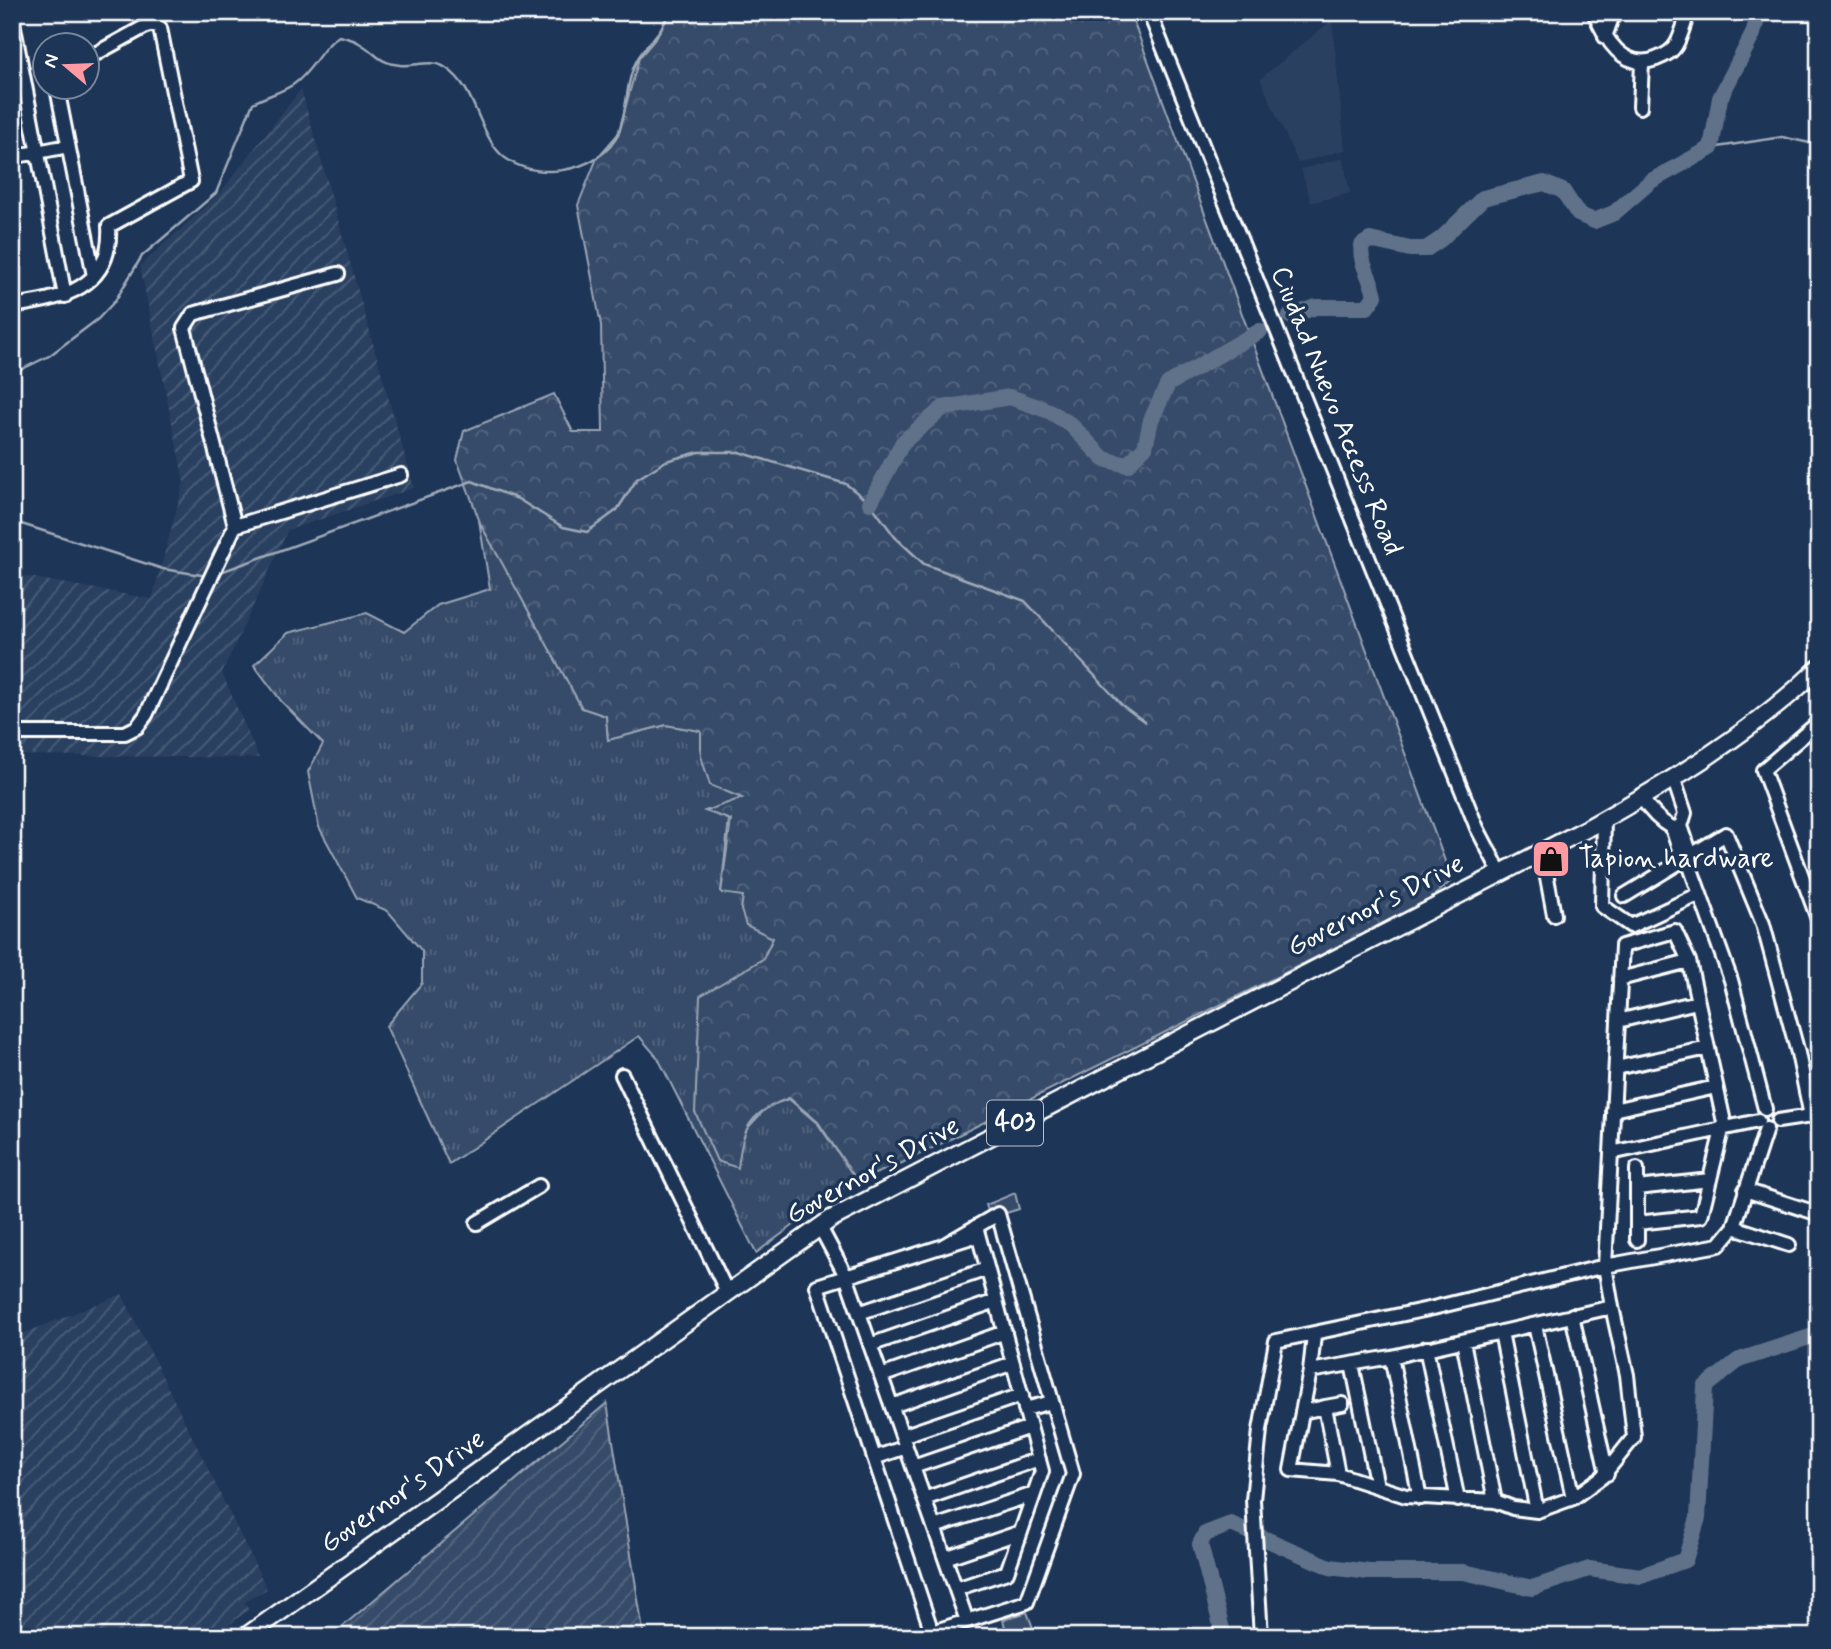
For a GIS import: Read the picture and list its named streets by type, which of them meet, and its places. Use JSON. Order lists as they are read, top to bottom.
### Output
{
  "streets": {
    "main road": ["Governor's Drive", "403"],
    "street": ["Ciudad Nuevo Access Road"]
  },
  "crossings": [
    ["Ciudad Nuevo Access Road", "Governor's Drive"]
  ],
  "places": {
    "shop": ["Tapion hardware"]
  },
  "north": "left"
}
